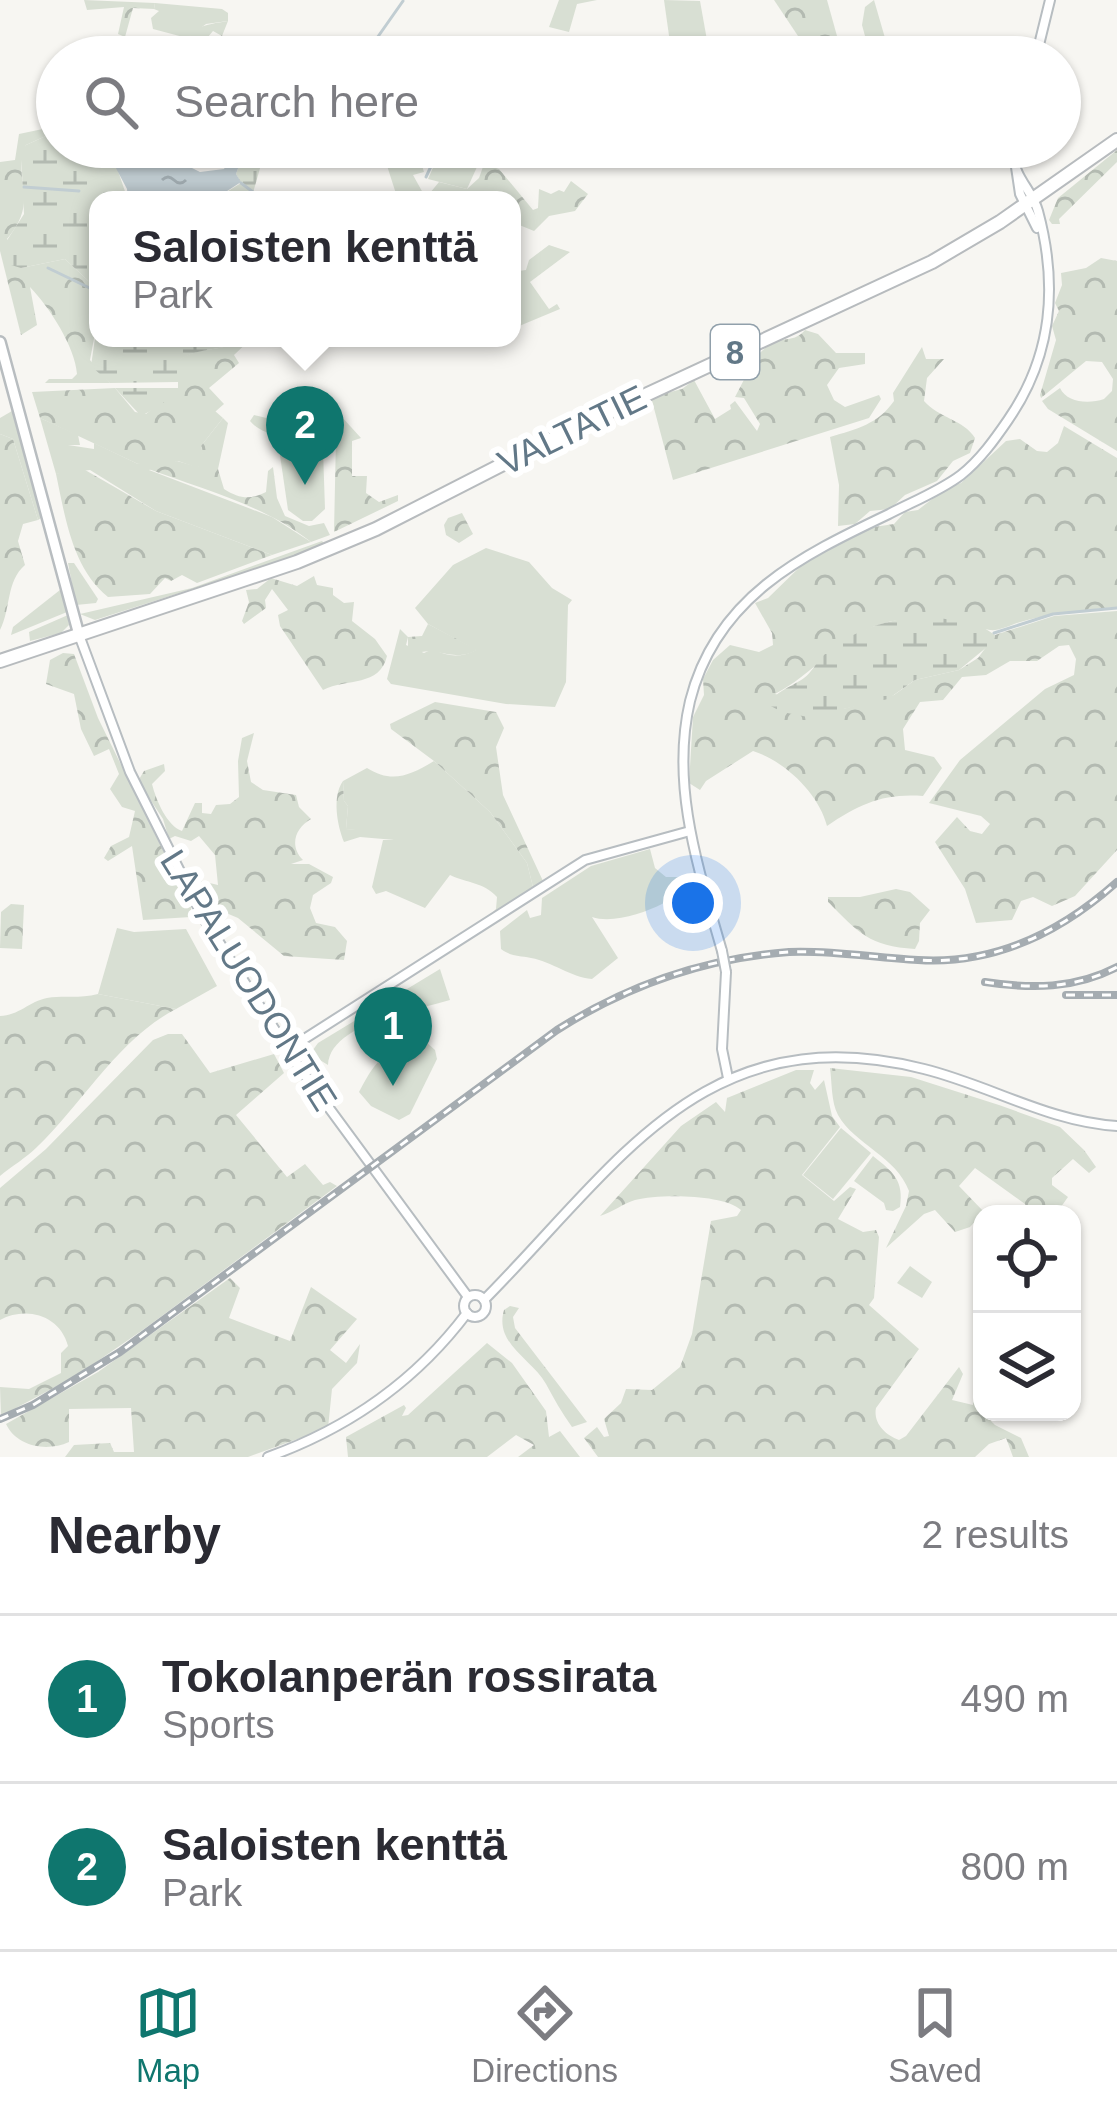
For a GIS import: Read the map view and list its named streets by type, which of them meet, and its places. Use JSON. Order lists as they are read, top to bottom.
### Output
{
  "streets": {
    "highway": ["8", "VALTATIE"],
    "main road": ["LAPALUODONTIE"]
  },
  "crossings": [
    ["VALTATIE", "LAPALUODONTIE"]
  ],
  "page": {
    "search": "Search here",
    "popup": ["Saloisten kenttä", "Park"],
    "pins": ["2", "1"],
    "heading": ["Nearby", "2 results"],
    "list": [
      {
        "mark": "1",
        "name": "Tokolanperän rossirata",
        "note": "Sports",
        "value": "490 m"
      },
      {
        "mark": "2",
        "name": "Saloisten kenttä",
        "note": "Park",
        "value": "800 m"
      }
    ],
    "nav": ["Map", "Directions", "Saved"]
  }
}
